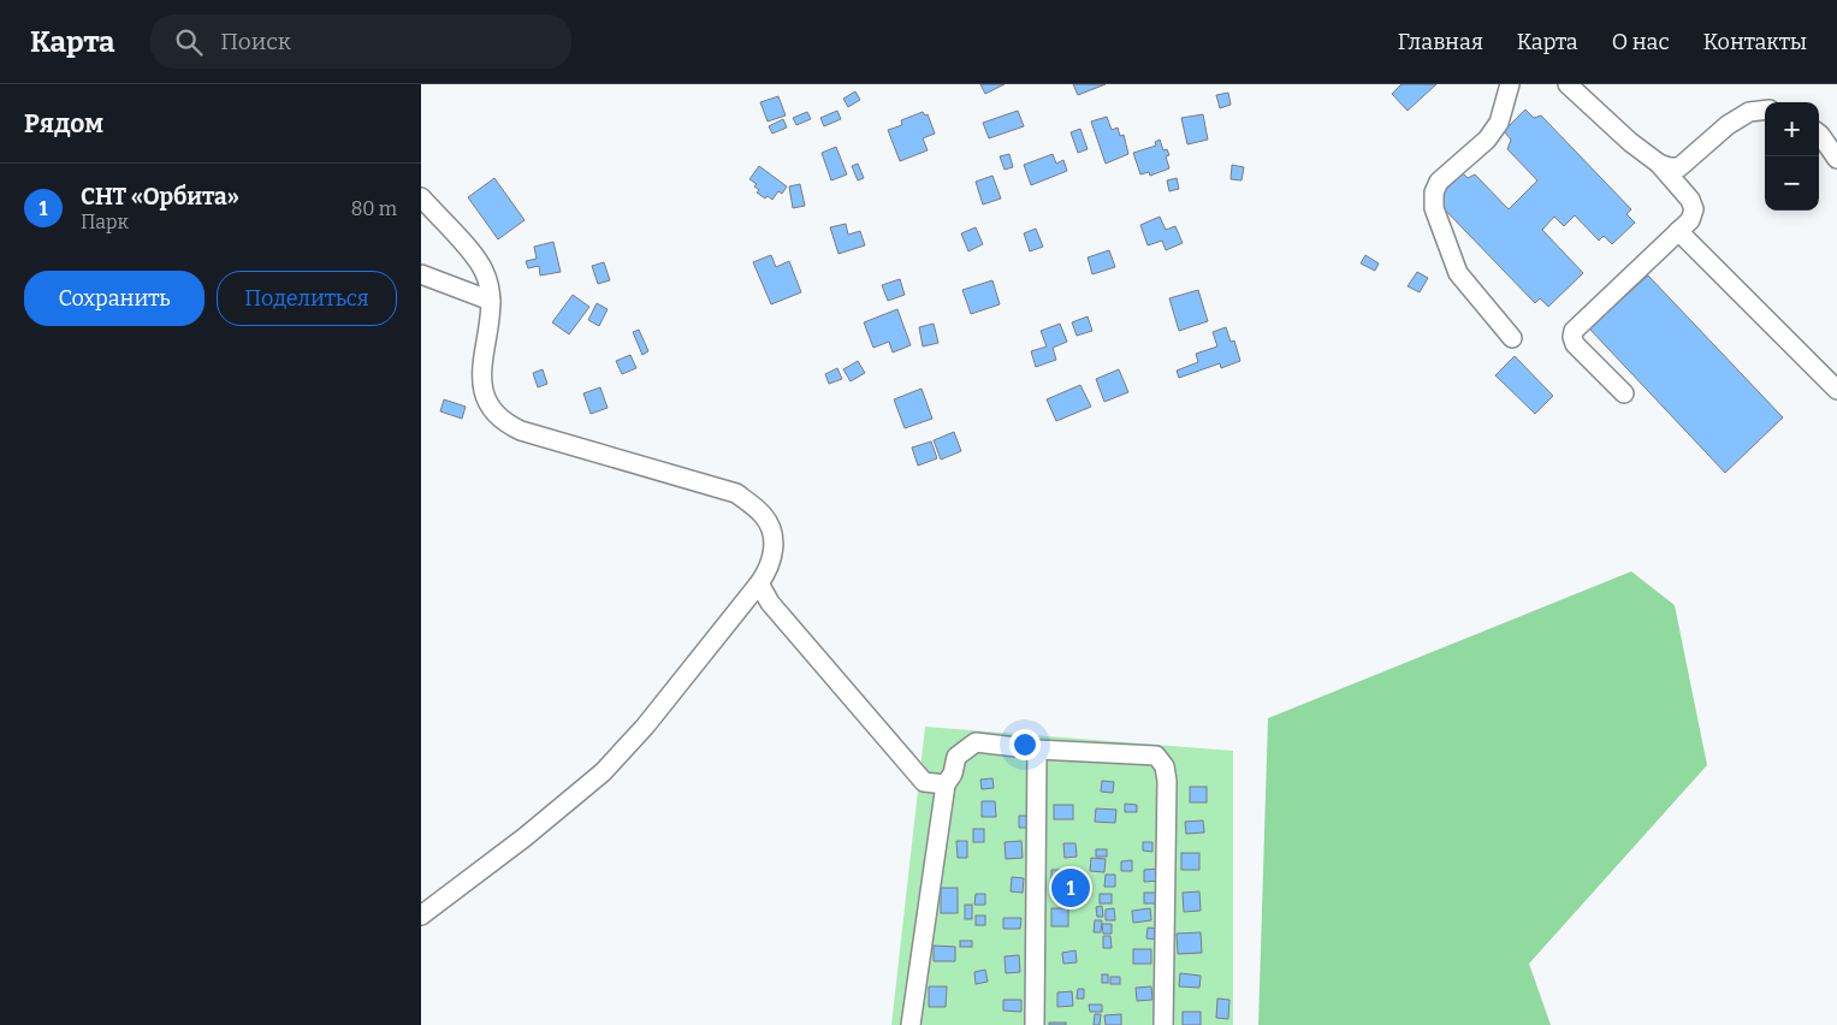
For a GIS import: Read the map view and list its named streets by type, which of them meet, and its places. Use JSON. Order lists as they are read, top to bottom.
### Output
{
  "page": {
    "header": "Карта",
    "search": "Поиск",
    "nav": [
      "Главная",
      "Карта",
      "О нас",
      "Контакты"
    ],
    "heading": "Рядом",
    "map_buttons": ["+", "−"],
    "list": [
      {
        "mark": "1",
        "name": "СНТ «Орбита»",
        "note": "Парк",
        "value": "80 m"
      }
    ],
    "buttons": ["Сохранить", "Поделиться"],
    "pins": "1"
  }
}
